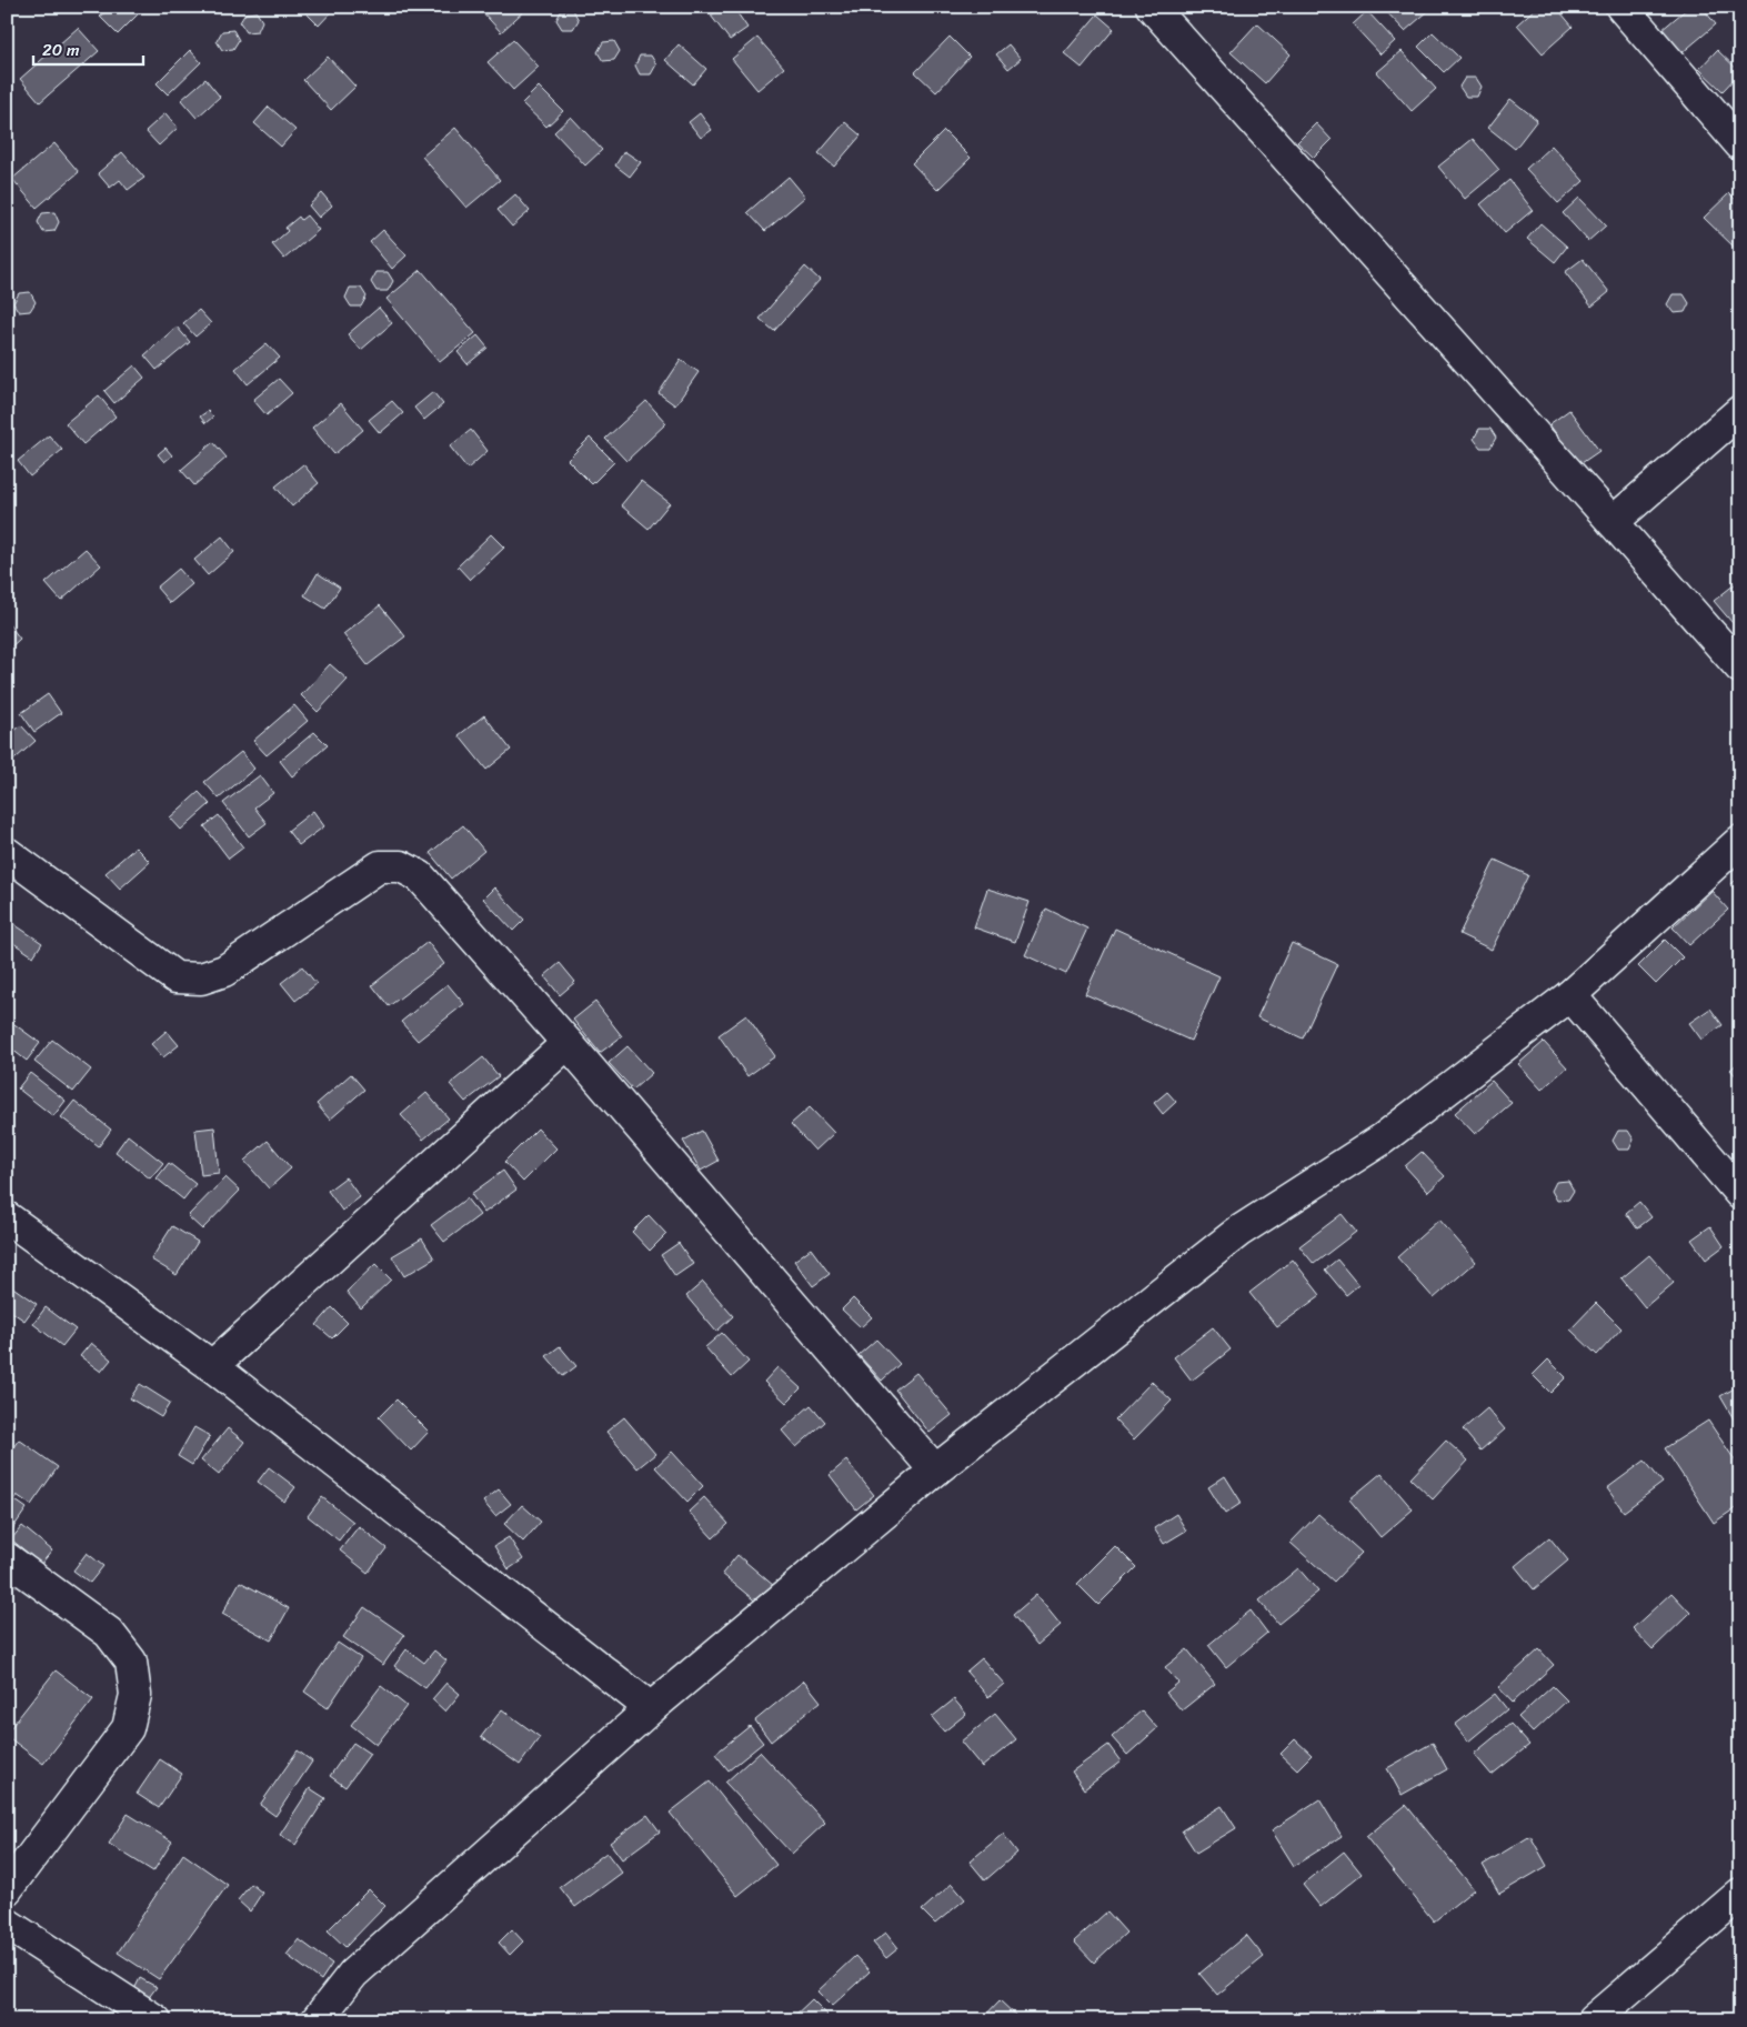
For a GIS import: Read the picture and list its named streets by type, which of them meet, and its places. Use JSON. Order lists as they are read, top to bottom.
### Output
{
  "scale_bar": "20 m"
}
